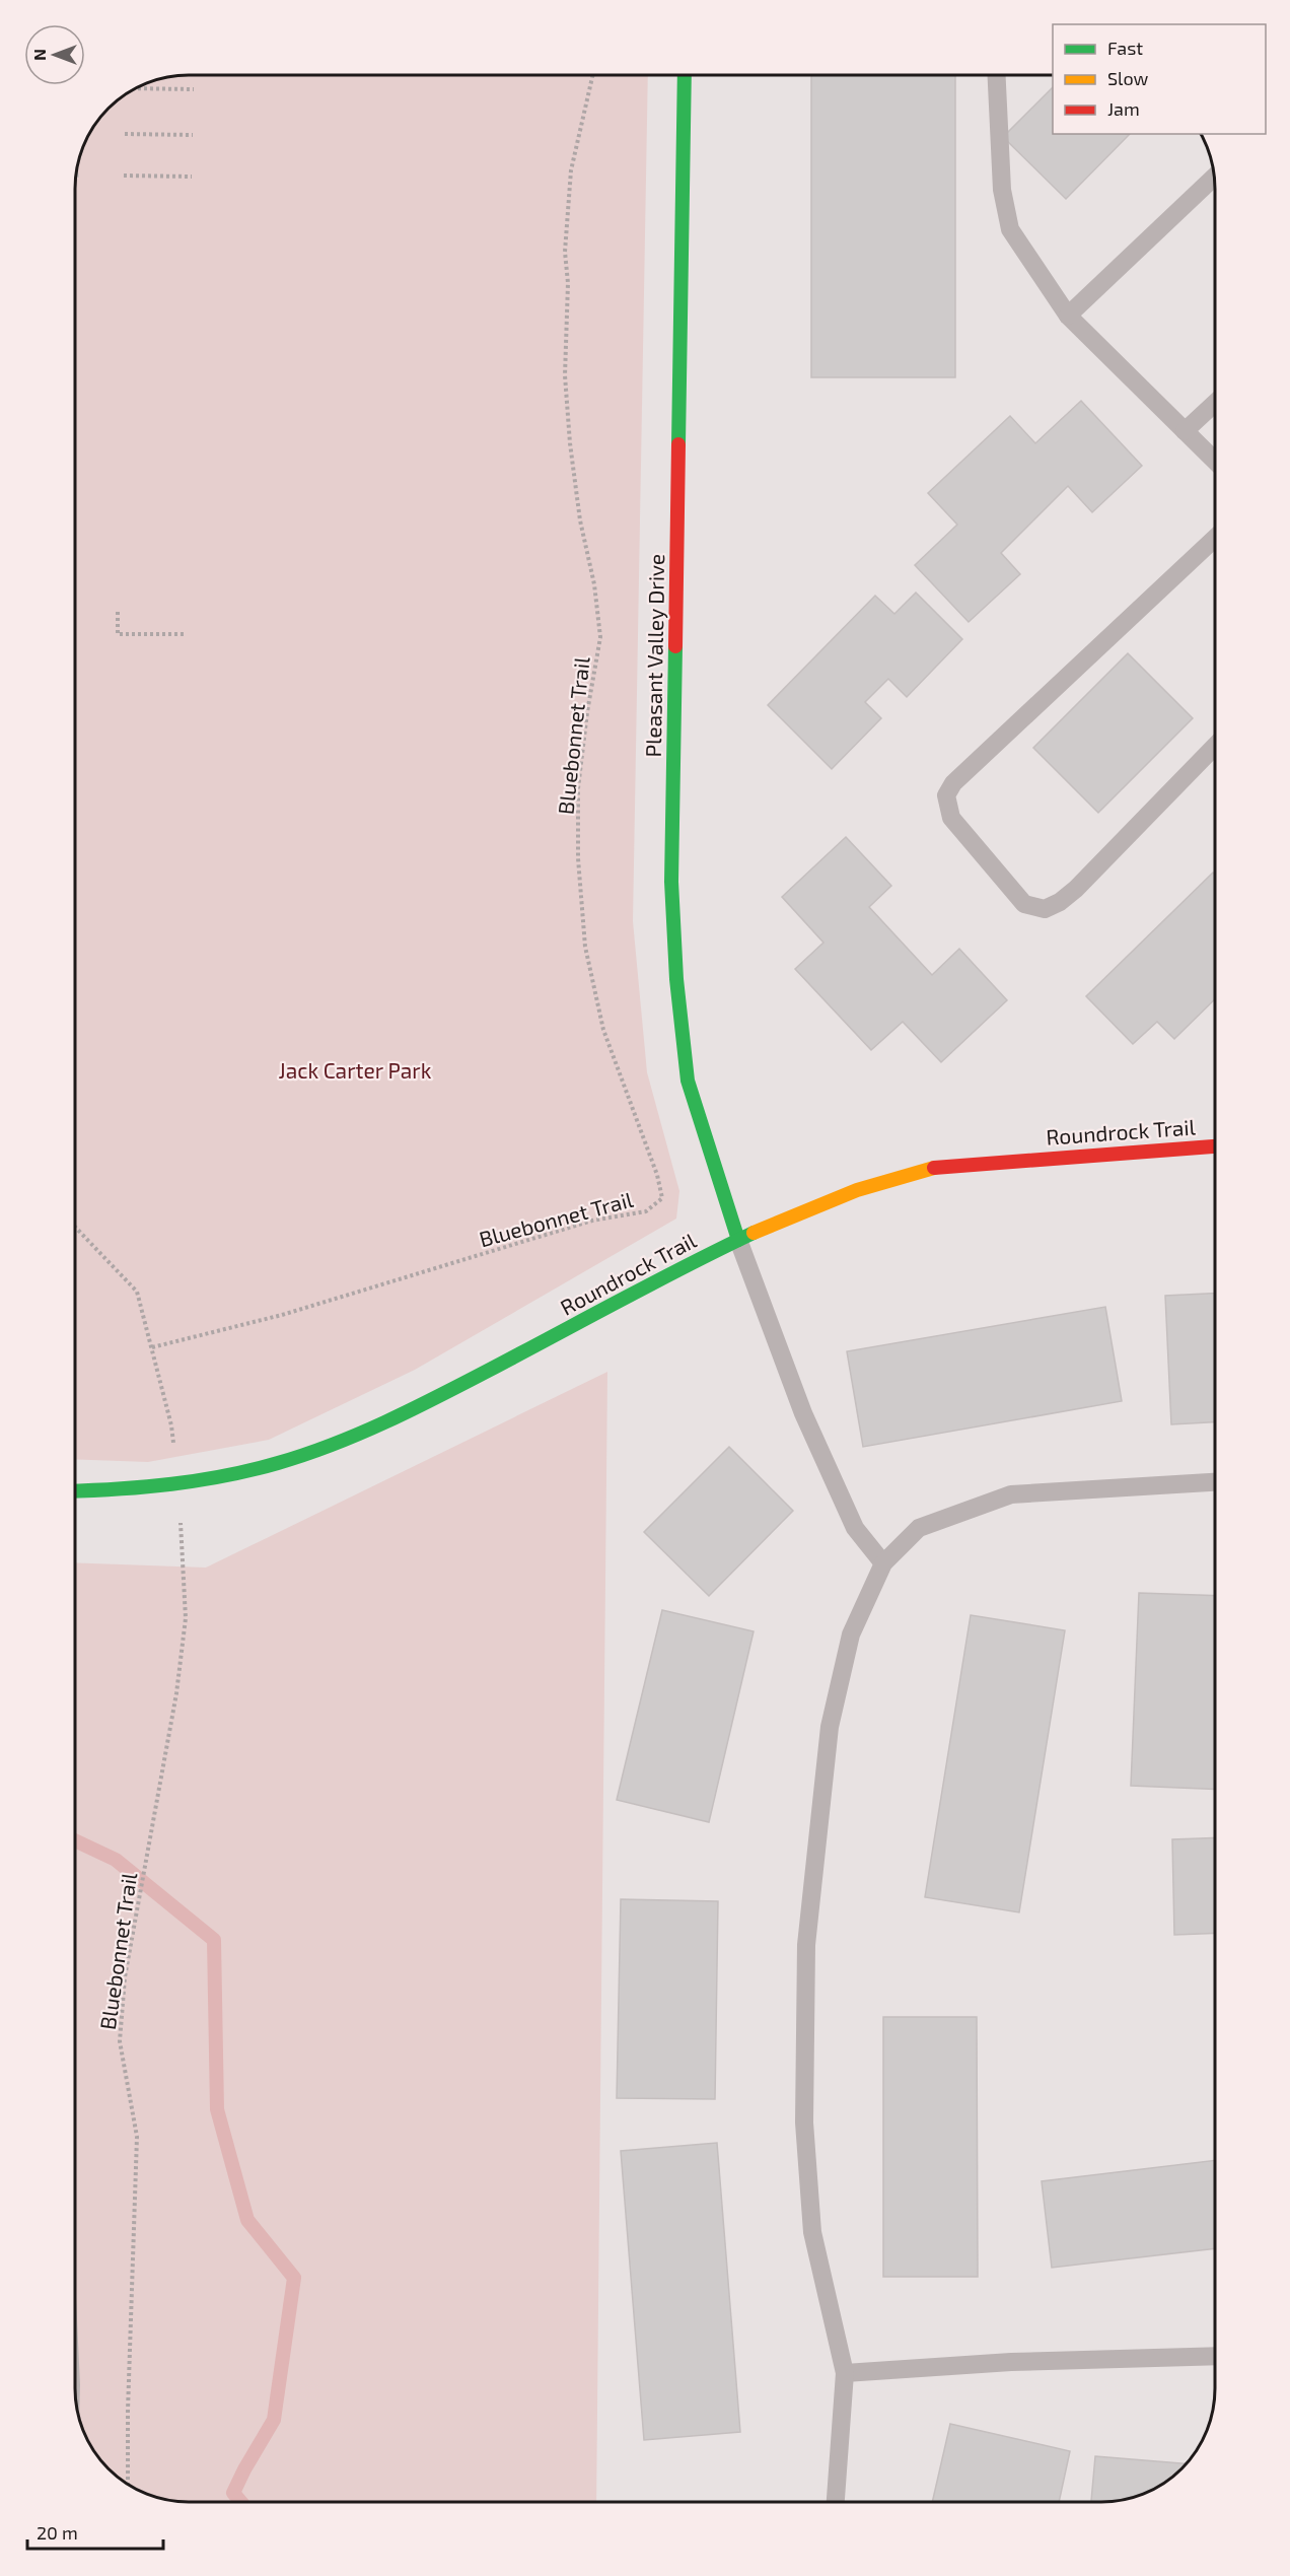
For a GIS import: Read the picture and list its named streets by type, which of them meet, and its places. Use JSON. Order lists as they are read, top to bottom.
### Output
{
  "streets": {
    "street": ["Pleasant Valley Drive", "Roundrock Trail"],
    "path": ["Bluebonnet Trail"]
  },
  "crossings": [
    ["Pleasant Valley Drive", "Roundrock Trail"]
  ],
  "parks": ["Jack Carter Park"],
  "legend": ["Fast", "Slow", "Jam"],
  "scale_bar": "20 m",
  "north": "left"
}
